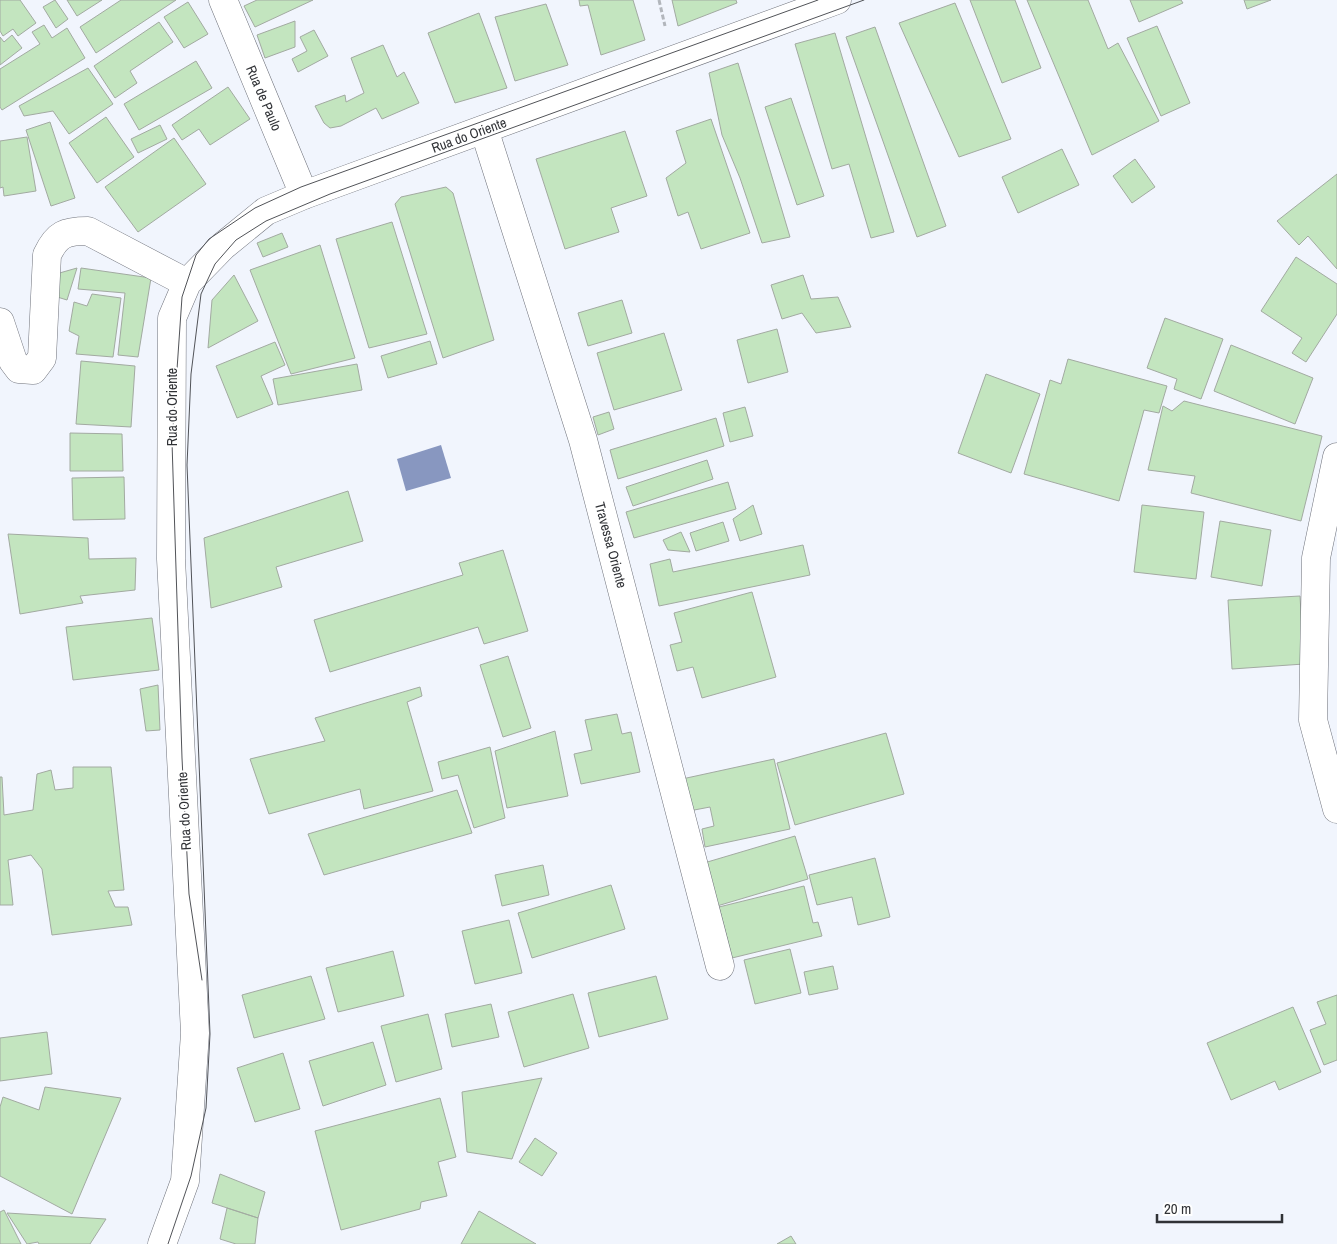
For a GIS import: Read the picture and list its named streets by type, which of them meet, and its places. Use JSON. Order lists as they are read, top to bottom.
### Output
{
  "streets": {
    "street": ["Rua de Paulo", "Rua do Oriente", "Travessa Oriente"]
  },
  "crossings": [
    ["Rua de Paulo", "Rua do Oriente"],
    ["Rua do Oriente", "Travessa Oriente"]
  ],
  "scale_bar": "20 m"
}
